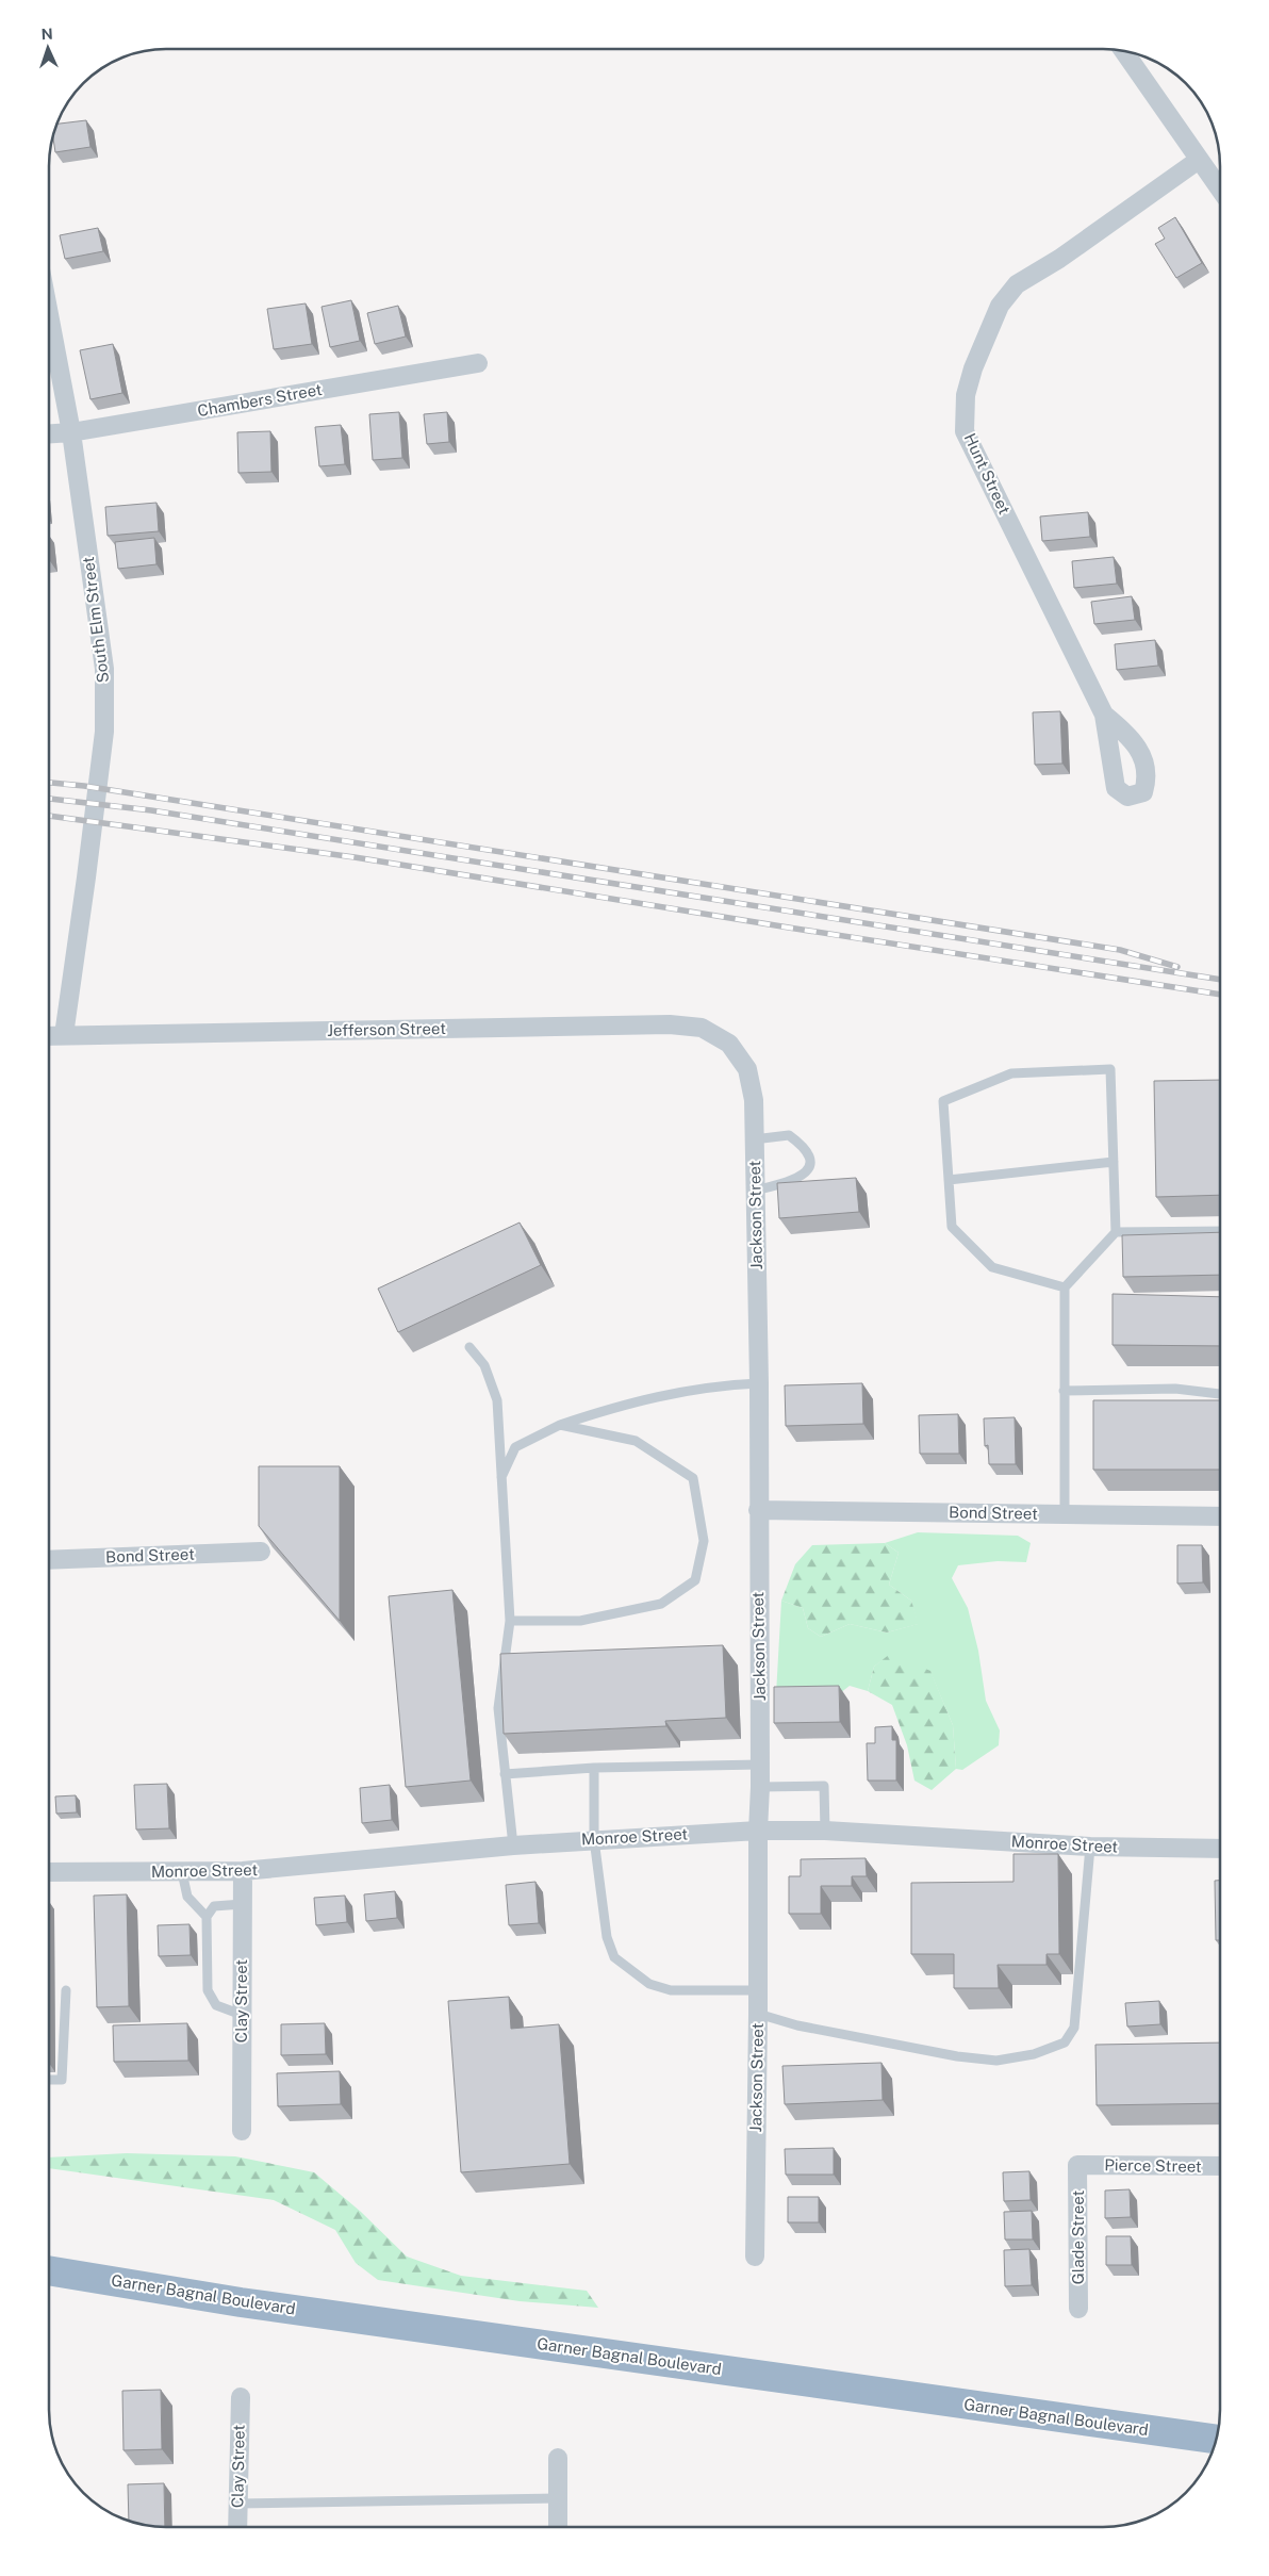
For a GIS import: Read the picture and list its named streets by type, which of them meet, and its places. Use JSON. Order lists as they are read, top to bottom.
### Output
{
  "streets": {
    "highway": ["Garner Bagnal Boulevard"],
    "street": [
      "Chambers Street",
      "Hunt Street",
      "South Elm Street",
      "Jefferson Street",
      "Jackson Street",
      "Bond Street",
      "Monroe Street",
      "Clay Street",
      "Pierce Street",
      "Glade Street"
    ]
  },
  "crossings": [
    ["Chambers Street", "South Elm Street"],
    ["South Elm Street", "Jefferson Street"],
    ["Jefferson Street", "Jackson Street"],
    ["Jackson Street", "Bond Street"],
    ["Jackson Street", "Monroe Street"],
    ["Monroe Street", "Clay Street"],
    ["Pierce Street", "Glade Street"]
  ],
  "north": "top"
}
